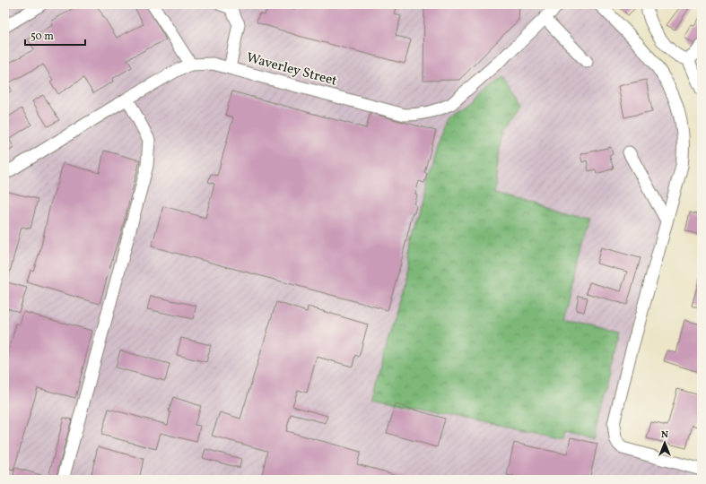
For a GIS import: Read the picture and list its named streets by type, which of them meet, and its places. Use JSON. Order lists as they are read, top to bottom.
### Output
{
  "streets": {
    "street": ["Waverley Street"]
  },
  "scale_bar": "50 m",
  "north": "top"
}
